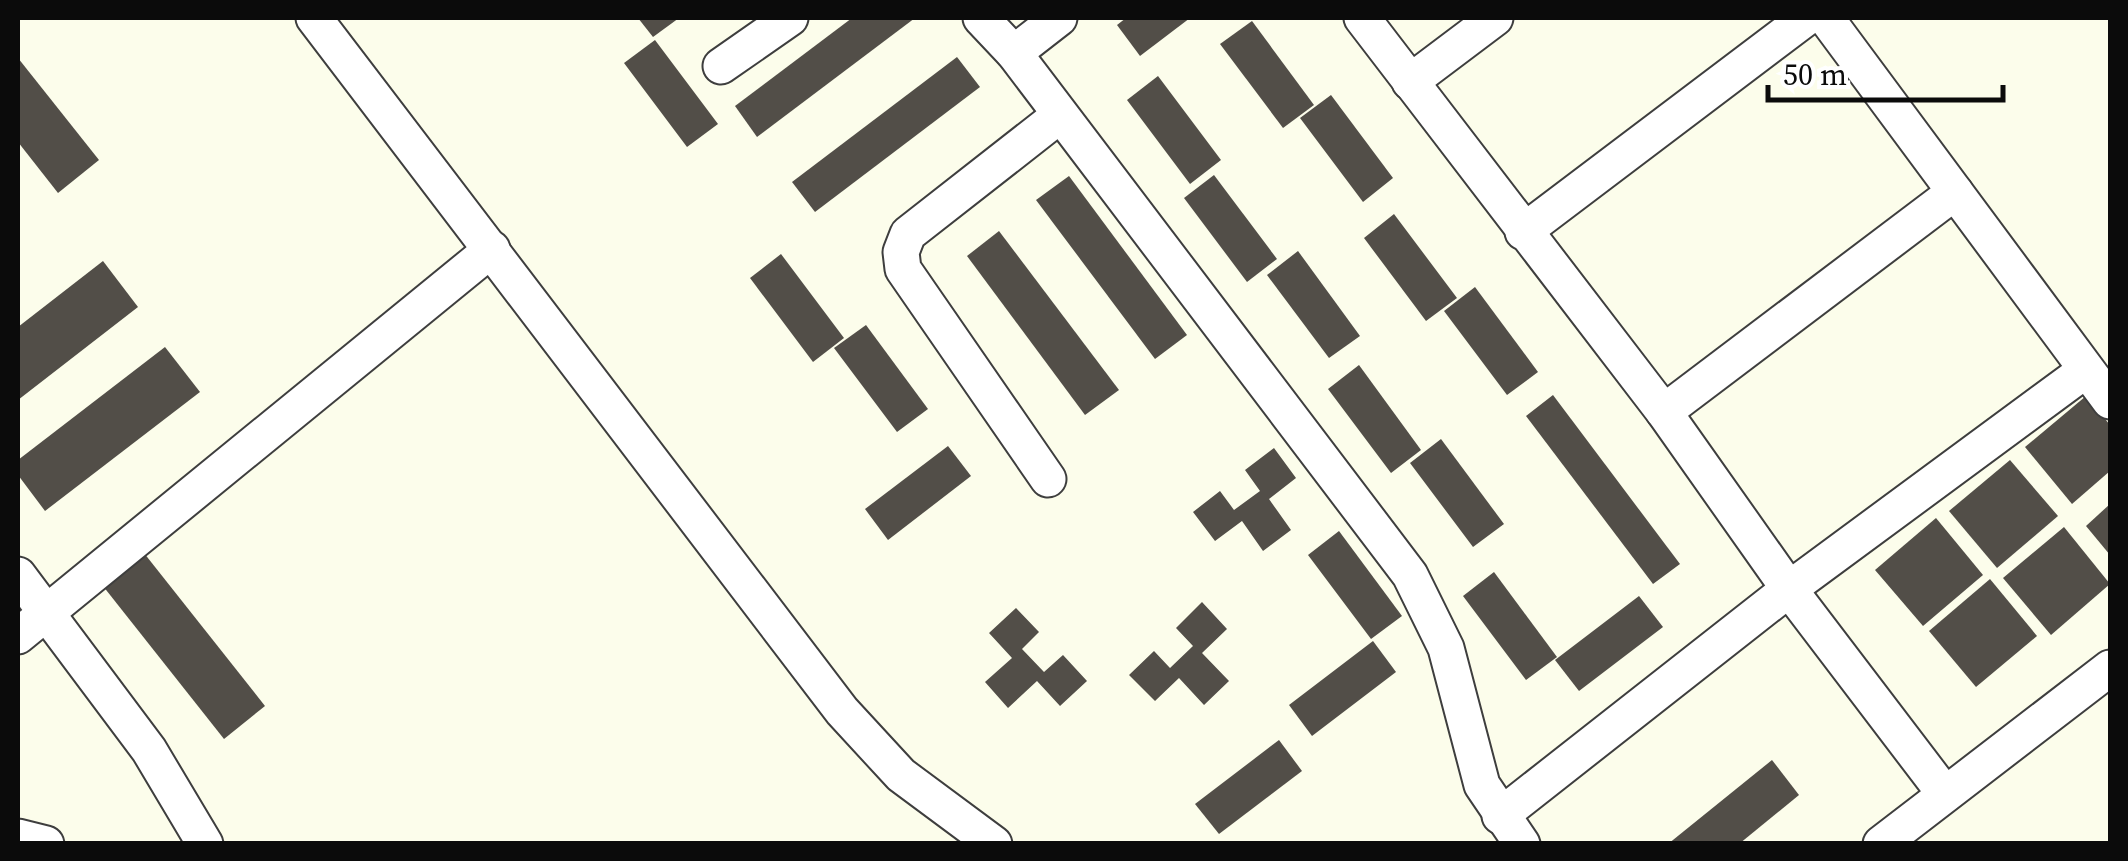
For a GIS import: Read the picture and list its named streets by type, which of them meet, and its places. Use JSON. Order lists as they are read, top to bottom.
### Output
{
  "scale_bar": "50 m"
}
